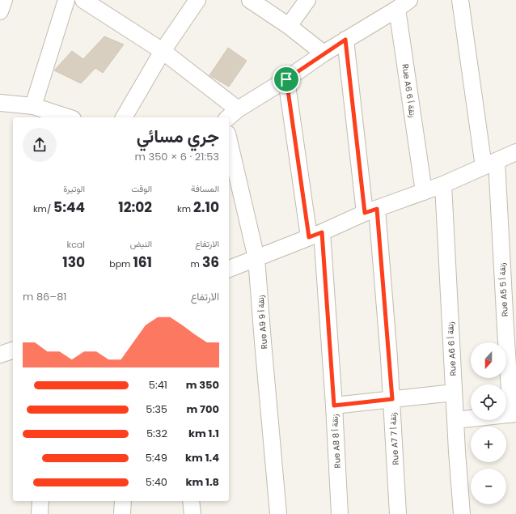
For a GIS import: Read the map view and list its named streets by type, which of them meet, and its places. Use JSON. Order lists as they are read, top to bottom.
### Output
{
  "streets": {
    "street": [
      "Rue A6 زنقة أ 6",
      "Rue A5 زنقة أ 5",
      "Rue A9 زنقة أ 9",
      "Rue A7 زنقة أ 7",
      "Rue A8 زنقة أ 8"
    ]
  },
  "north": "bottom",
  "page": {
    "heading": ["جري مسائي", "21:53 · 6 × 350 m"],
    "stats": [
      ["المسافة", "2.10 km"],
      ["الوقت", "12:02"],
      ["الوتيرة", "5:44 /km"],
      ["الارتفاع", "36 m"],
      ["النبض", "161 bpm"],
      ["kcal", "130"]
    ],
    "chart": ["الارتفاع", "81–86 m"],
    "map_buttons": ["+", "−"],
    "list": [
      {
        "name": "350 m",
        "note": "5:41"
      },
      {
        "name": "700 m",
        "note": "5:35"
      },
      {
        "name": "1.1 km",
        "note": "5:32"
      },
      {
        "name": "1.4 km",
        "note": "5:49"
      },
      {
        "name": "1.8 km",
        "note": "5:40"
      }
    ]
  }
}
